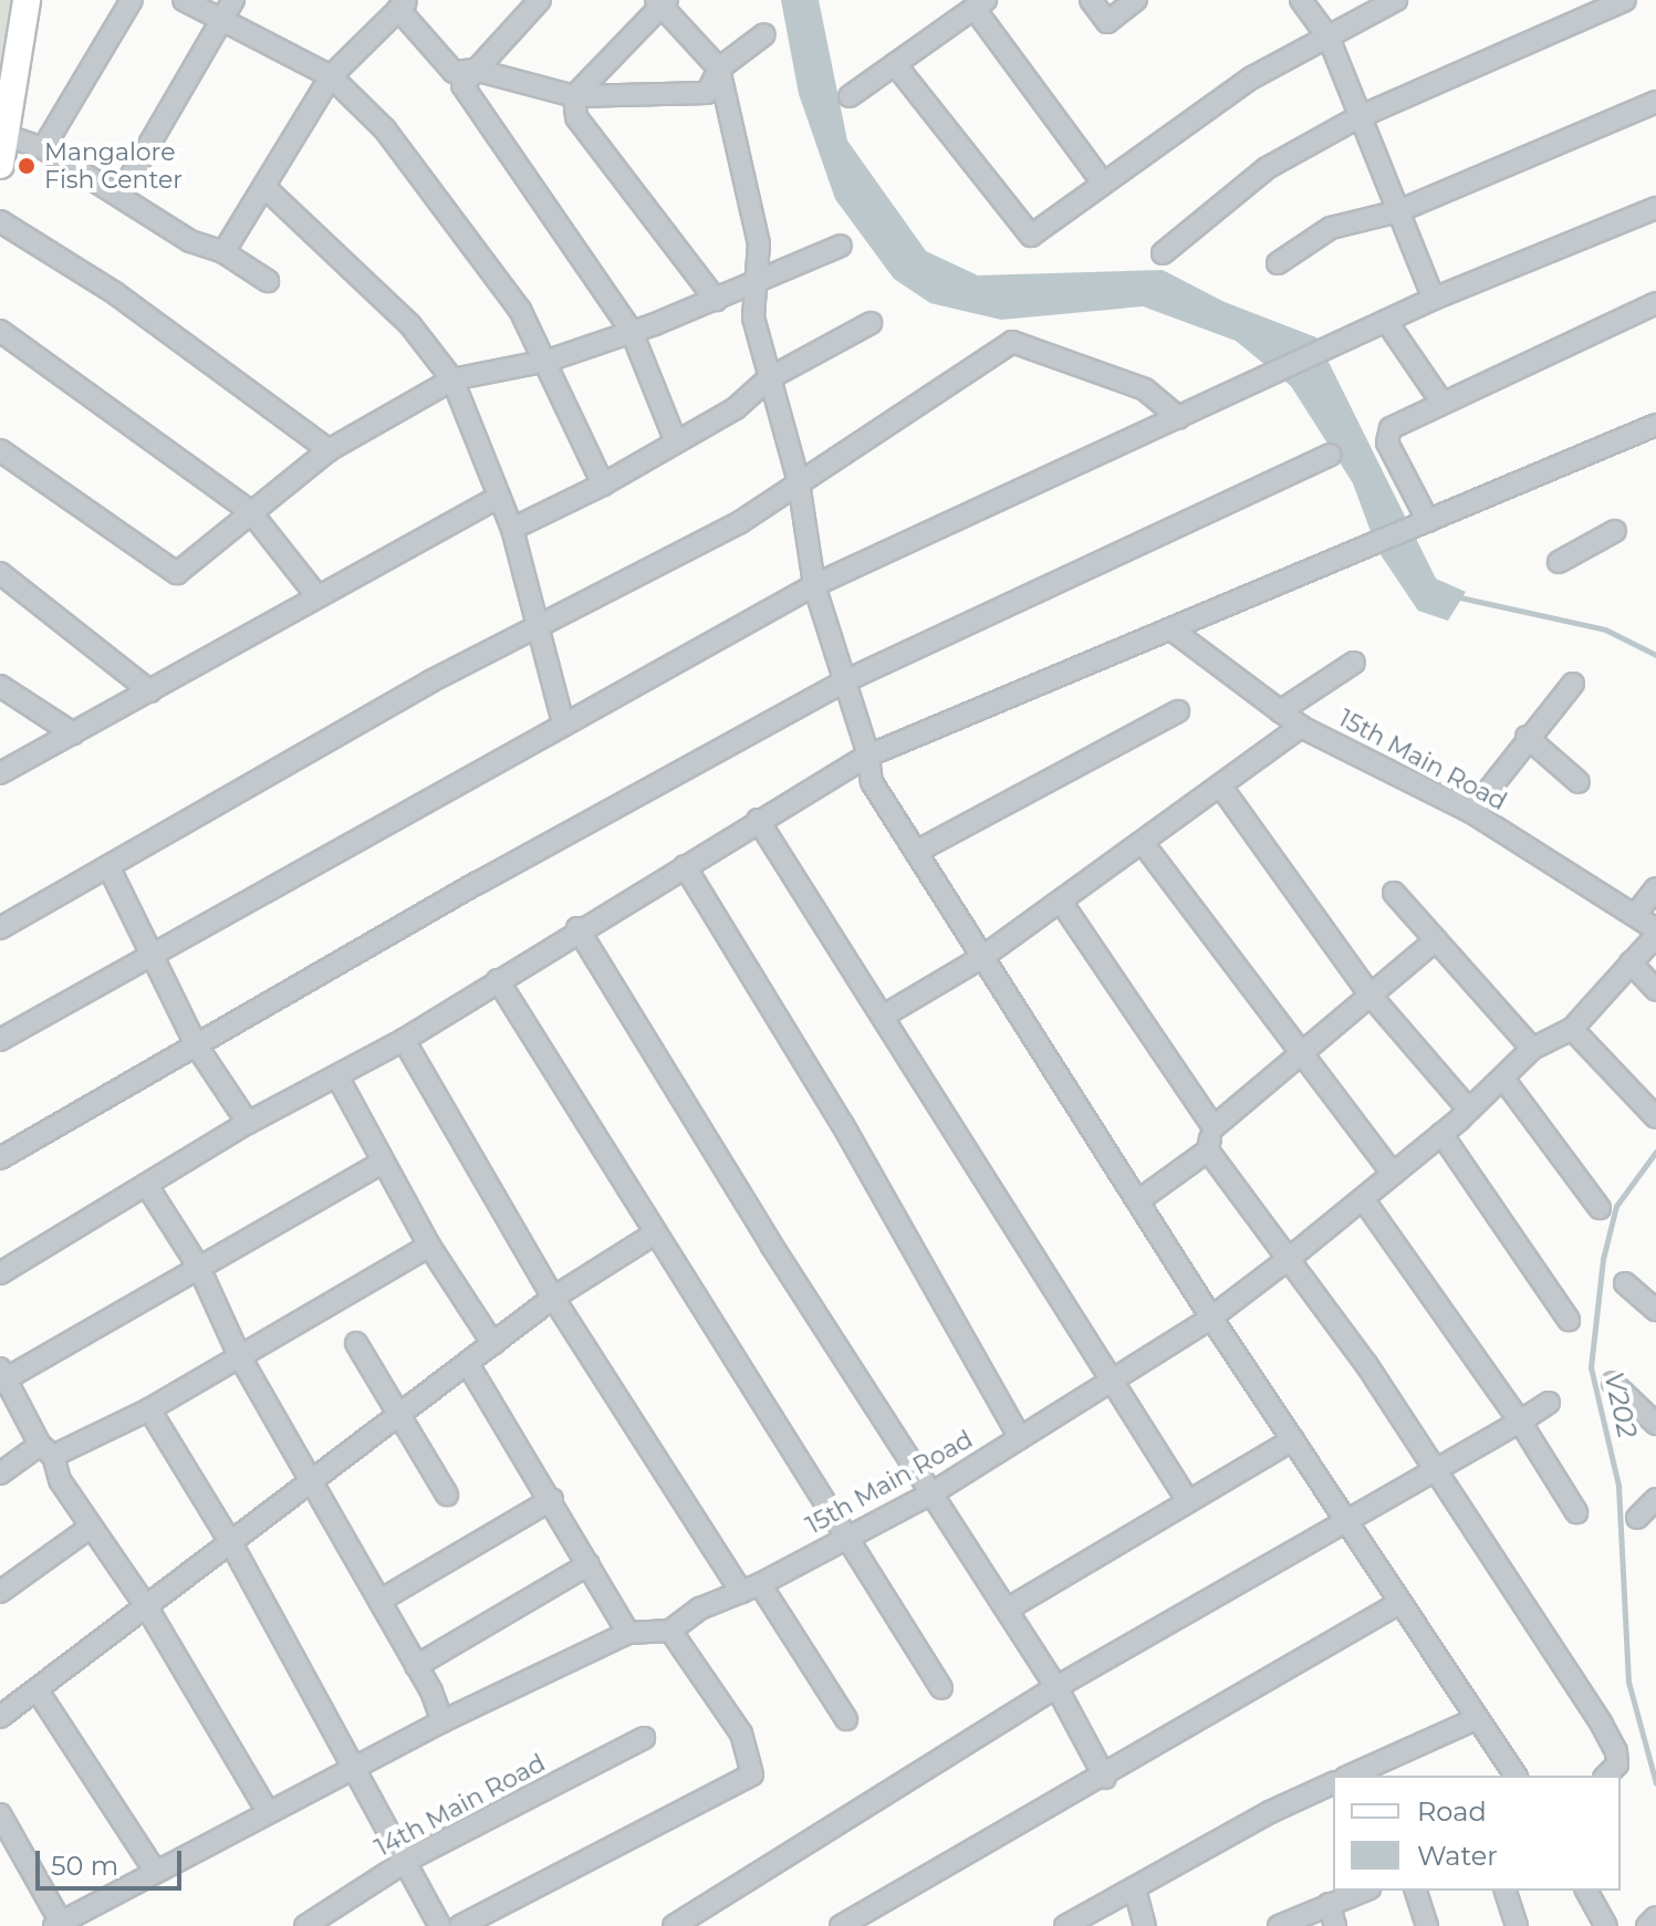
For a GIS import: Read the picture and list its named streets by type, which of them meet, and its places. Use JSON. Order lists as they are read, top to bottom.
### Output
{
  "streets": {
    "street": ["15th Main Road", "14th Main Road"]
  },
  "water": ["V202"],
  "places": ["Mangalore Fish Center"],
  "legend": ["Road", "Water"],
  "scale_bar": "50 m"
}
